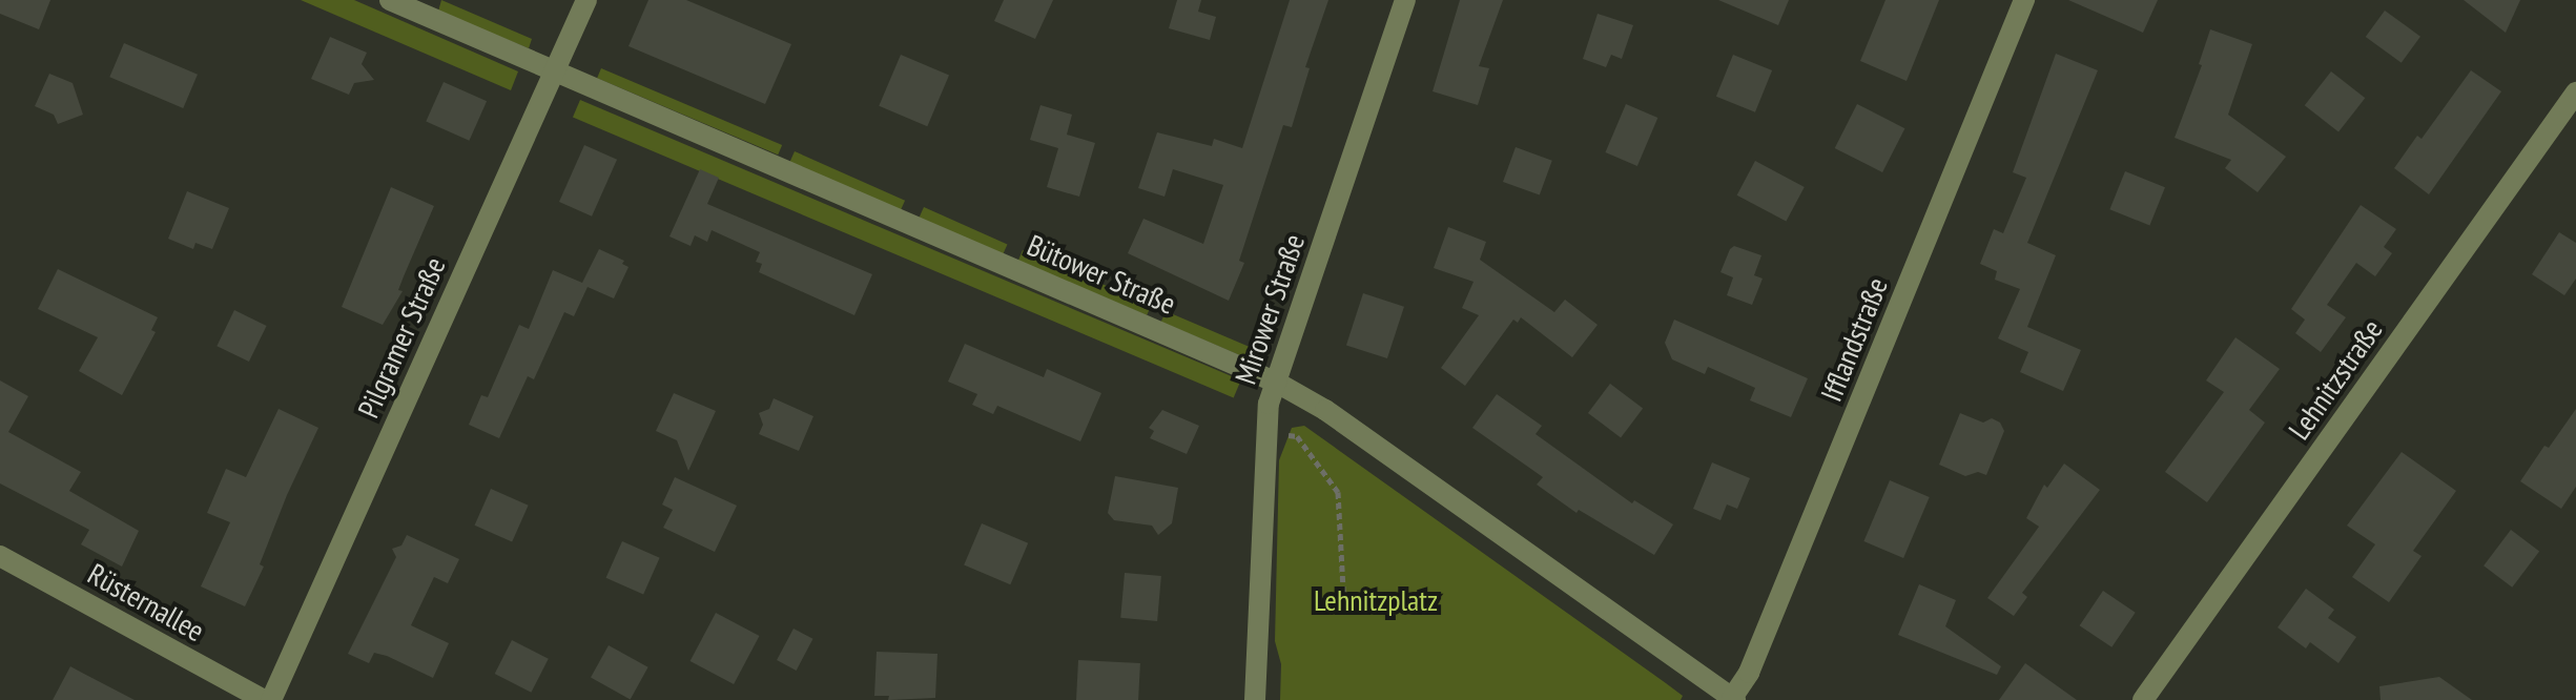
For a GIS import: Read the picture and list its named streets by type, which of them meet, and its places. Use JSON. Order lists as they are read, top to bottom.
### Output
{
  "streets": {
    "street": [
      "Bütower Straße",
      "Mirower Straße",
      "Pilgramer Straße",
      "Ifflandstraße",
      "Lehnitzstraße",
      "Rüsternallee"
    ]
  },
  "crossings": [
    ["Bütower Straße", "Mirower Straße"],
    ["Bütower Straße", "Pilgramer Straße"],
    ["Bütower Straße", "Ifflandstraße"]
  ],
  "parks": ["Lehnitzplatz"]
}
